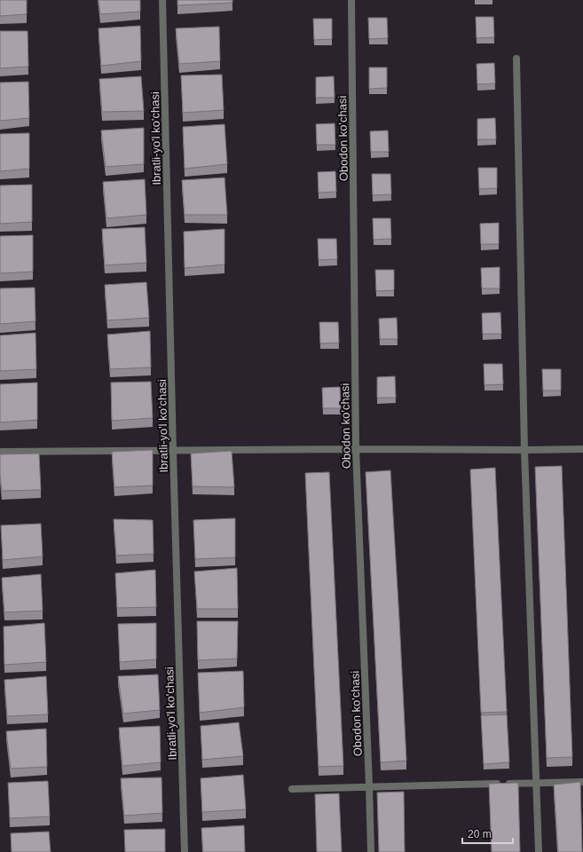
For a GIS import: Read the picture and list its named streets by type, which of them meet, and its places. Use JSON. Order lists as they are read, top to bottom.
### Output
{
  "streets": {
    "street": ["Ibratli-yo'l ko'chasi", "Obodon ko'chasi"]
  },
  "scale_bar": "20 m"
}
